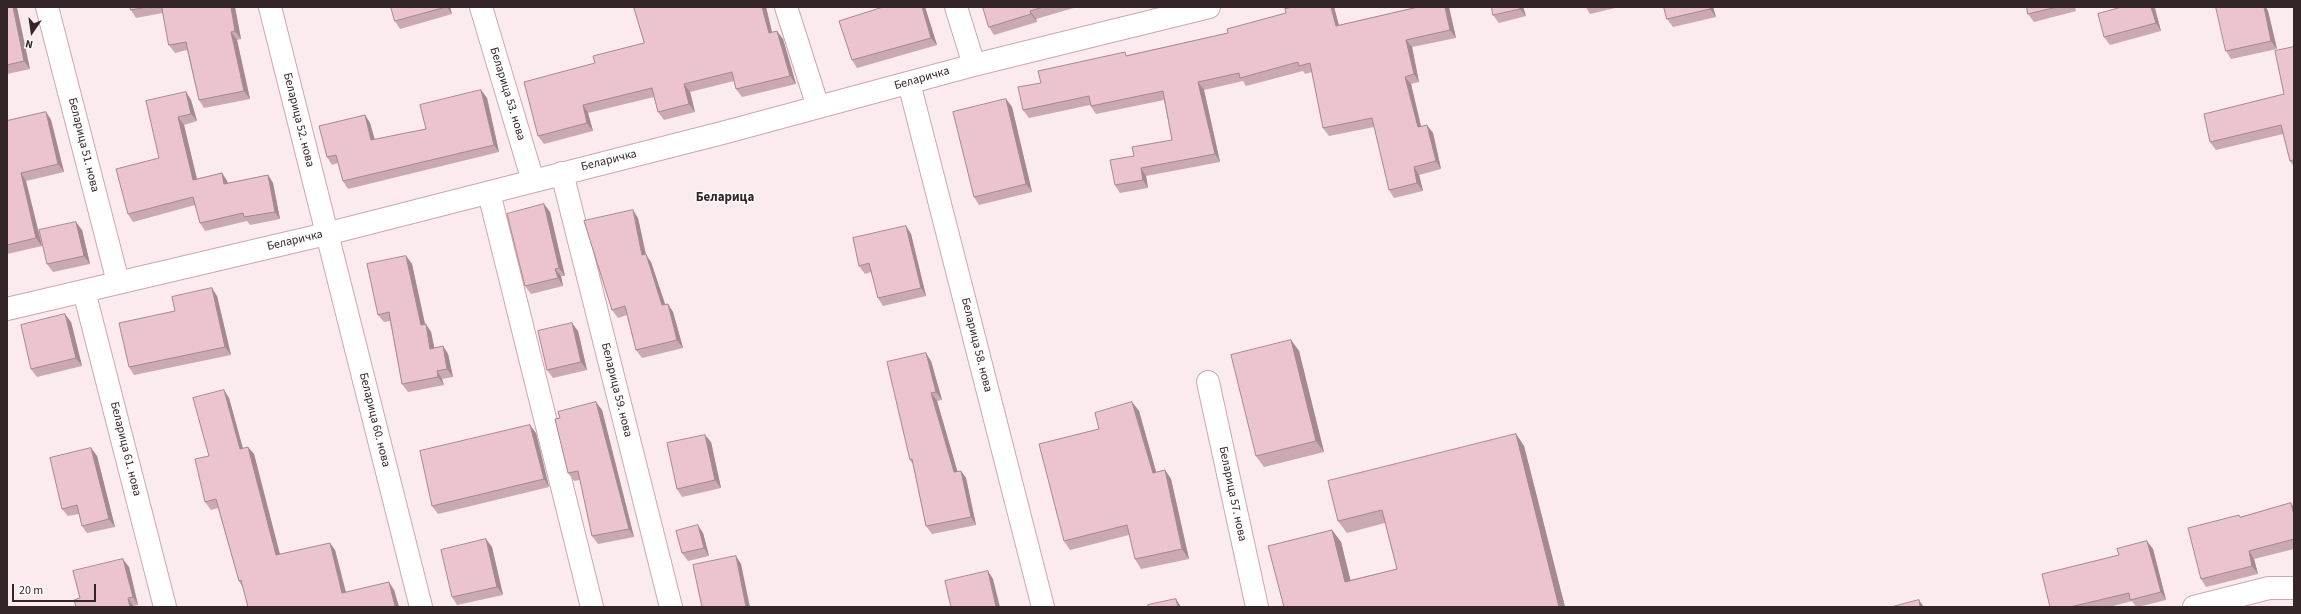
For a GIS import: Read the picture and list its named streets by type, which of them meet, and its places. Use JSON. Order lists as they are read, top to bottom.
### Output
{
  "streets": {
    "street": [
      "Беларичка",
      "Беларица 53. нова",
      "Беларица 52. нова",
      "Беларица 51. нова",
      "Беларица 58. нова",
      "Беларица 59. нова",
      "Беларица 60. нова",
      "Беларица 61. нова",
      "Беларица 57. нова"
    ]
  },
  "crossings": [
    ["Беларичка", "Беларица 53. нова"],
    ["Беларичка", "Беларица 52. нова"],
    ["Беларичка", "Беларица 51. нова"],
    ["Беларичка", "Беларица 58. нова"],
    ["Беларичка", "Беларица 59. нова"],
    ["Беларичка", "Беларица 60. нова"],
    ["Беларичка", "Беларица 61. нова"],
    ["Беларица 52. нова", "Беларица 60. нова"]
  ],
  "districts": ["Беларица"],
  "scale_bar": "20 m",
  "north": "bottom"
}
